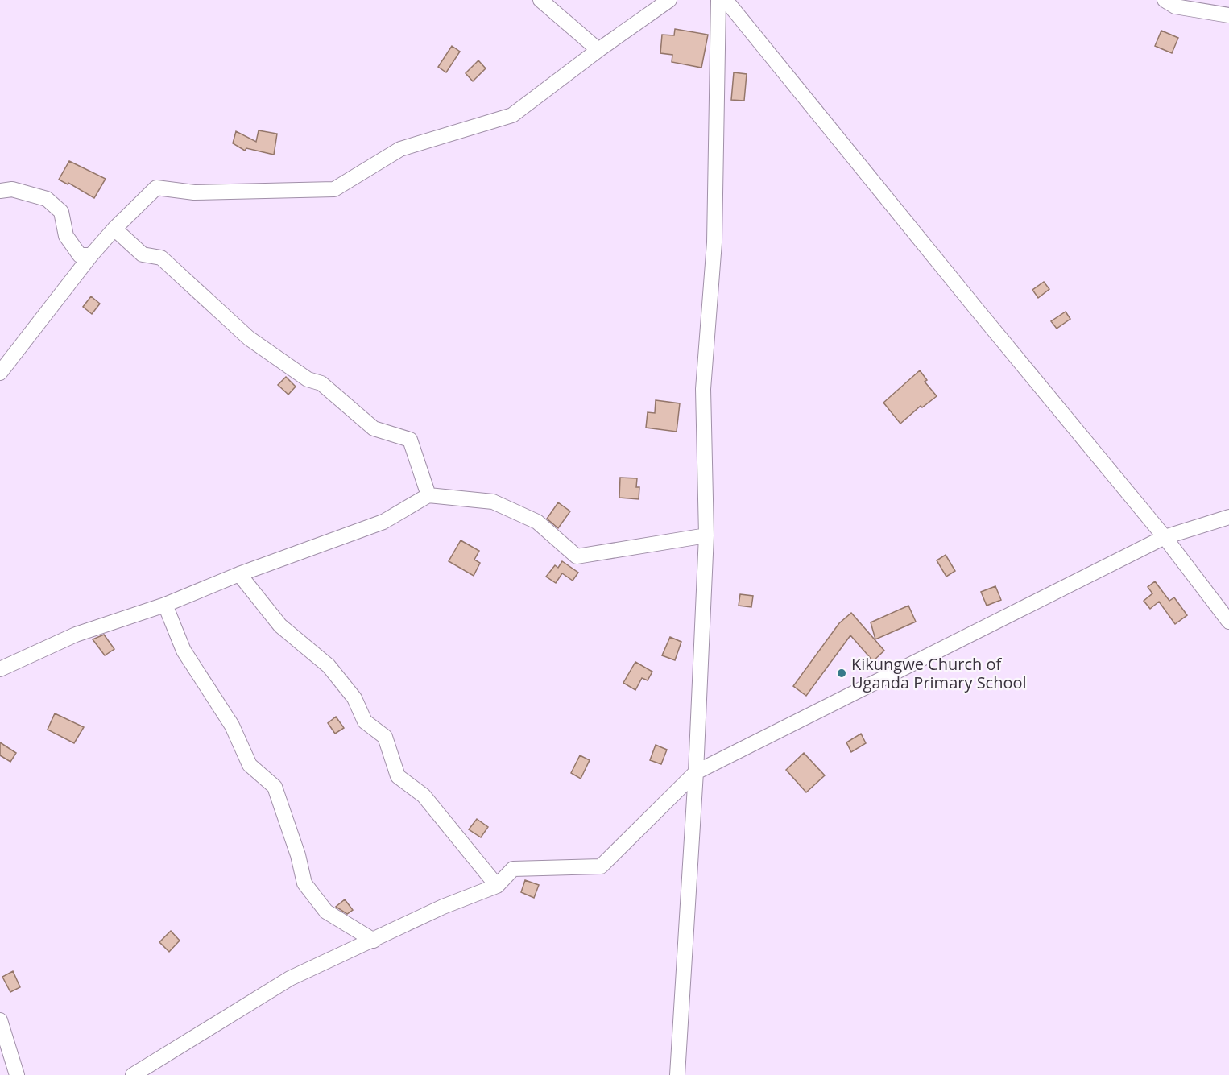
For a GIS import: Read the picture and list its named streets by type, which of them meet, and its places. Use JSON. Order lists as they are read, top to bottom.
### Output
{
  "places": ["Kikungwe Church of Uganda Primary School"]
}
